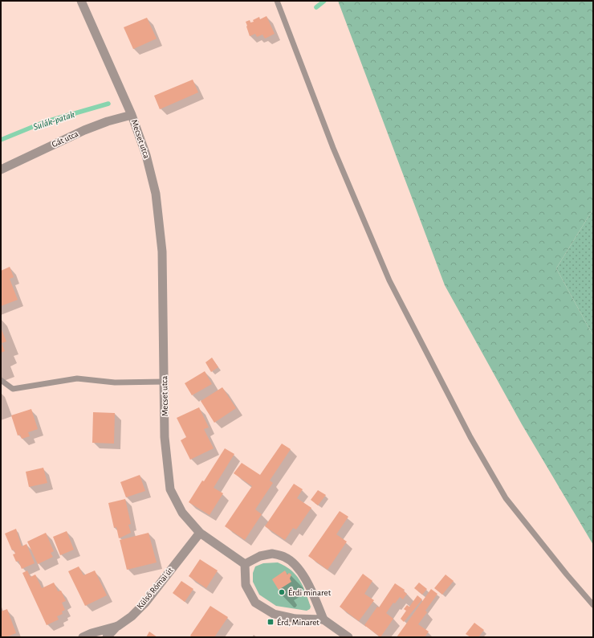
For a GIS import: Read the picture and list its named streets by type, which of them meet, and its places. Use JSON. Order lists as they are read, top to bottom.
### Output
{
  "streets": {
    "street": ["Gát utca", "Mecset utca", "Külső Római út"]
  },
  "crossings": [
    ["Gát utca", "Mecset utca"],
    ["Mecset utca", "Külső Római út"]
  ],
  "water": ["Sulák-patak"],
  "places": {
    "other": ["Érdi minaret"],
    "transit": ["Érd, Minaret"]
  }
}
